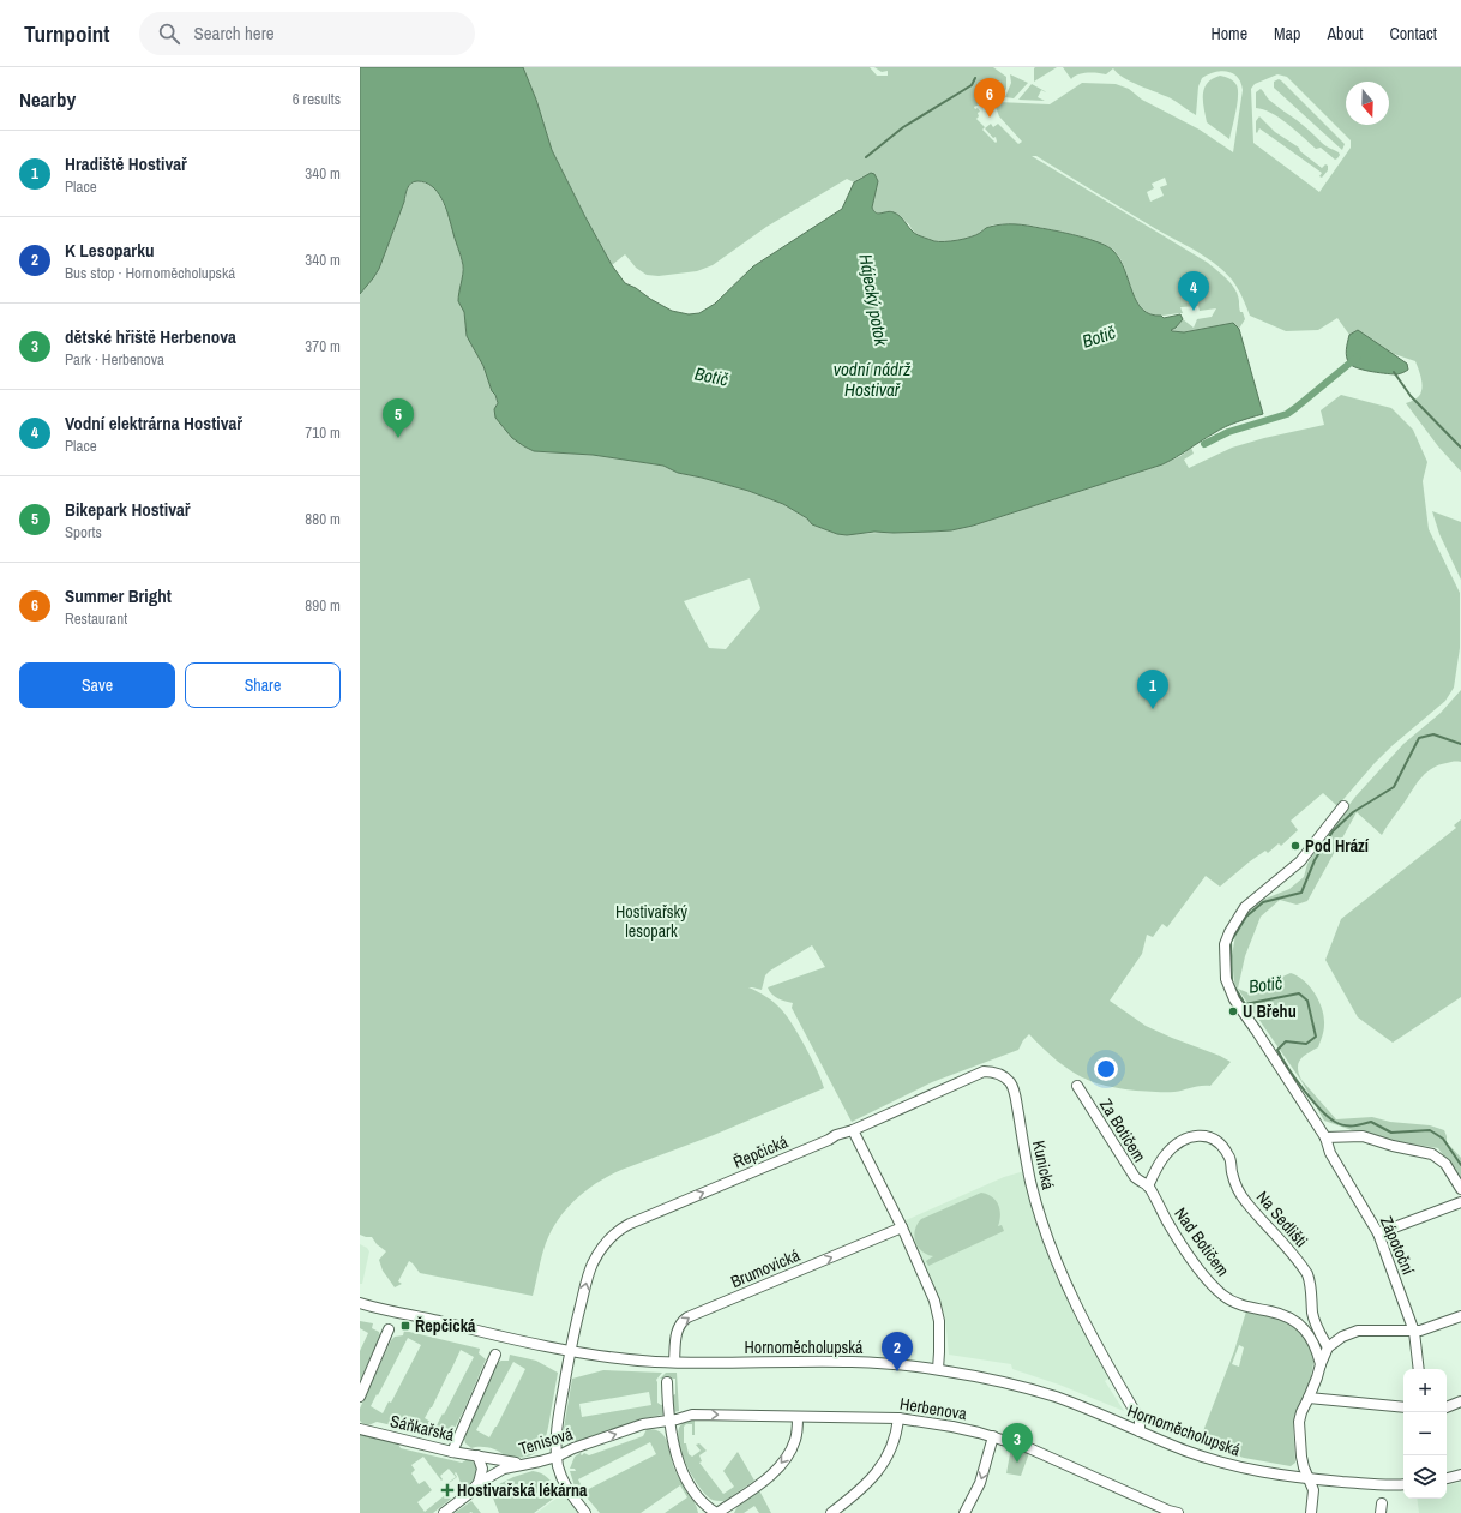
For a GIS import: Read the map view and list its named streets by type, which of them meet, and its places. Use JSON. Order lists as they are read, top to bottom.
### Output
{
  "streets": {
    "street": [
      "Za Botičem",
      "Řepčická",
      "Kunická",
      "Na Sedlišti",
      "Nad Botičem",
      "Zápotoční",
      "Brumovická",
      "Hornoměcholupská",
      "Herbenova",
      "Sáňkařská",
      "Tenisová"
    ]
  },
  "crossings": [
    ["Za Botičem", "Na Sedlišti"],
    ["Za Botičem", "Nad Botičem"],
    ["Řepčická", "Kunická"],
    ["Řepčická", "Hornoměcholupská"],
    ["Řepčická", "Tenisová"],
    ["Kunická", "Hornoměcholupská"],
    ["Na Sedlišti", "Nad Botičem"],
    ["Brumovická", "Hornoměcholupská"],
    ["Herbenova", "Tenisová"],
    ["Sáňkařská", "Tenisová"]
  ],
  "one_way": ["Řepčická", "Brumovická", "Tenisová"],
  "water": ["Hájecký potok", "Botič", "vodní nádrž Hostivař"],
  "parks": ["Hostivařský lesopark"],
  "places": {
    "other": ["Pod Hrází", "U Břehu"],
    "transit": ["Řepčická"],
    "health": ["Hostivařská lékárna"]
  },
  "north": "bottom",
  "page": {
    "header": "Turnpoint",
    "search": "Search here",
    "nav": [
      "Home",
      "Map",
      "About",
      "Contact"
    ],
    "heading": ["Nearby", "6 results"],
    "pins": [
      "6",
      "4",
      "5",
      "1",
      "2",
      "3"
    ],
    "list": [
      {
        "mark": "1",
        "name": "Hradiště Hostivař",
        "note": "Place",
        "value": "340 m"
      },
      {
        "mark": "2",
        "name": "K Lesoparku",
        "note": "Bus stop · Hornoměcholupská",
        "value": "340 m"
      },
      {
        "mark": "3",
        "name": "dětské hřiště Herbenova",
        "note": "Park · Herbenova",
        "value": "370 m"
      },
      {
        "mark": "4",
        "name": "Vodní elektrárna Hostivař",
        "note": "Place",
        "value": "710 m"
      },
      {
        "mark": "5",
        "name": "Bikepark Hostivař",
        "note": "Sports",
        "value": "880 m"
      },
      {
        "mark": "6",
        "name": "Summer Bright",
        "note": "Restaurant",
        "value": "890 m"
      }
    ],
    "buttons": ["Save", "Share"],
    "map_buttons": ["+", "−"]
  }
}
